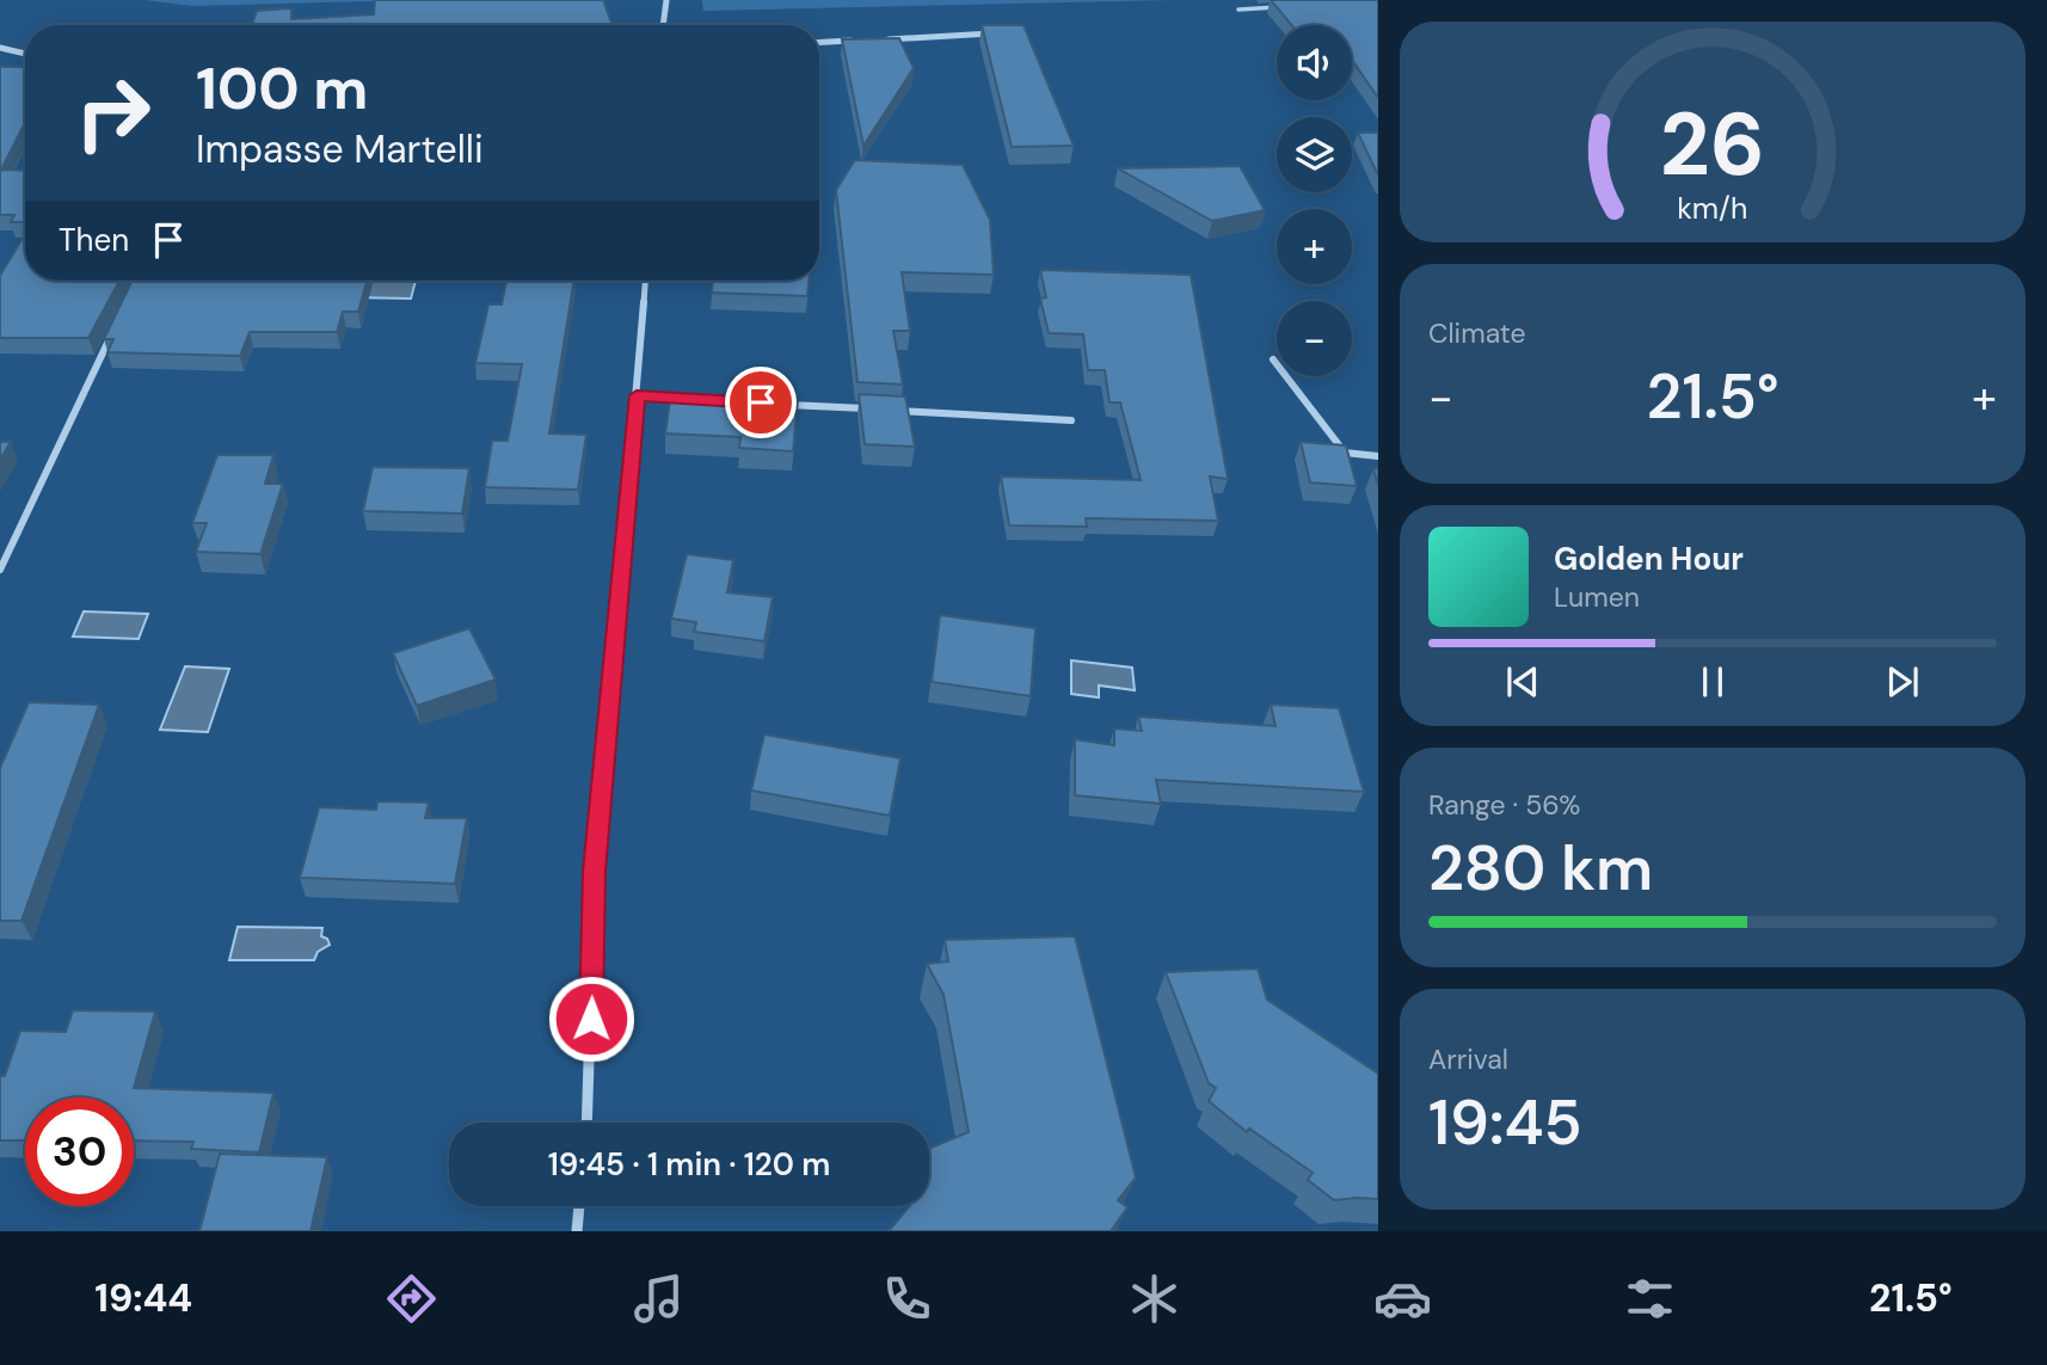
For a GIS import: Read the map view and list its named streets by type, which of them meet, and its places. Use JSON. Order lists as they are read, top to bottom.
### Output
{
  "page": {
    "map_buttons": ["+", "−"],
    "turn": ["100 m", "Impasse Martelli"],
    "then": "Then",
    "tile": [
      "Climate",
      ["Range · 56%", "280 km"],
      ["Arrival", "19:45"]
    ],
    "heat": ["−", "21.5°", "+"],
    "song": ["Golden Hour", "Lumen"],
    "limit": "30",
    "trip": "19:45 · 1 min · 120 m",
    "tabs": ["19:44", "21.5°"],
    "gauge": ["26", "km/h"]
  }
}
